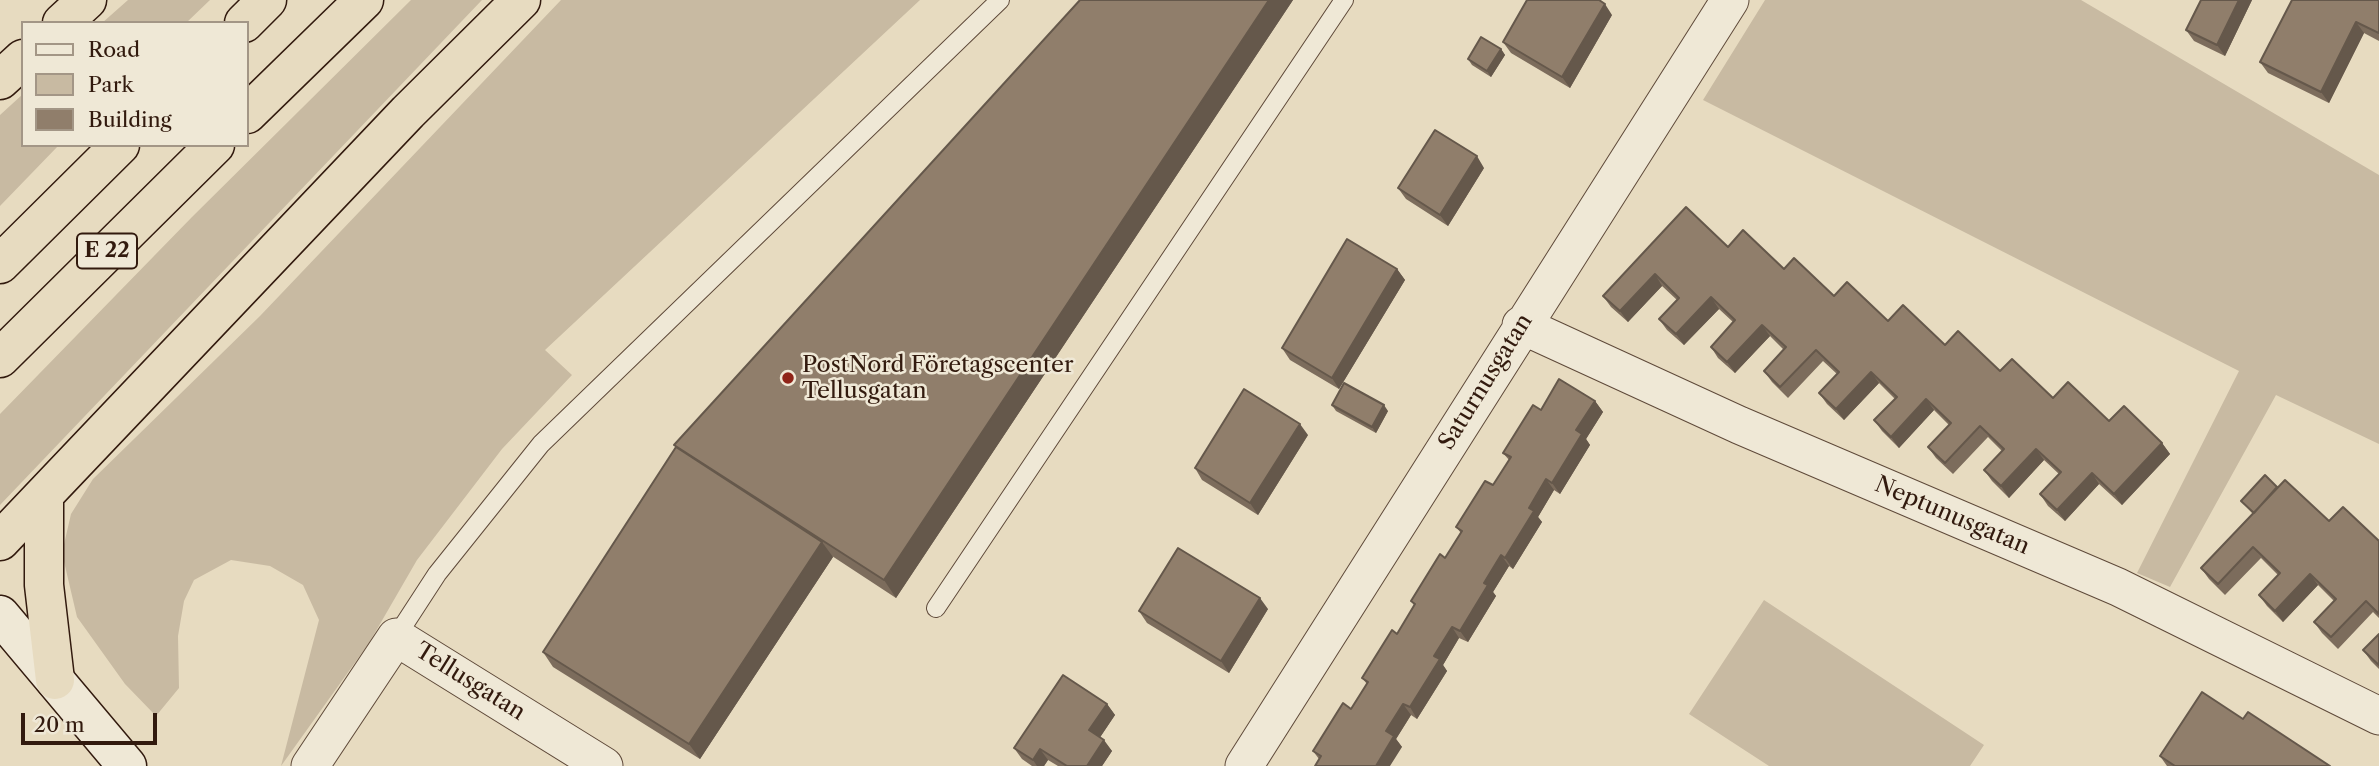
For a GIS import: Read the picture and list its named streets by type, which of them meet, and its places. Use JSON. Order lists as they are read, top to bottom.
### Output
{
  "streets": {
    "highway": ["E 22"],
    "street": ["Saturnusgatan", "Neptunusgatan", "Tellusgatan"]
  },
  "crossings": [
    ["Saturnusgatan", "Neptunusgatan"]
  ],
  "places": ["PostNord Företagscenter Tellusgatan"],
  "legend": ["Road", "Park", "Building"],
  "scale_bar": "20 m"
}
